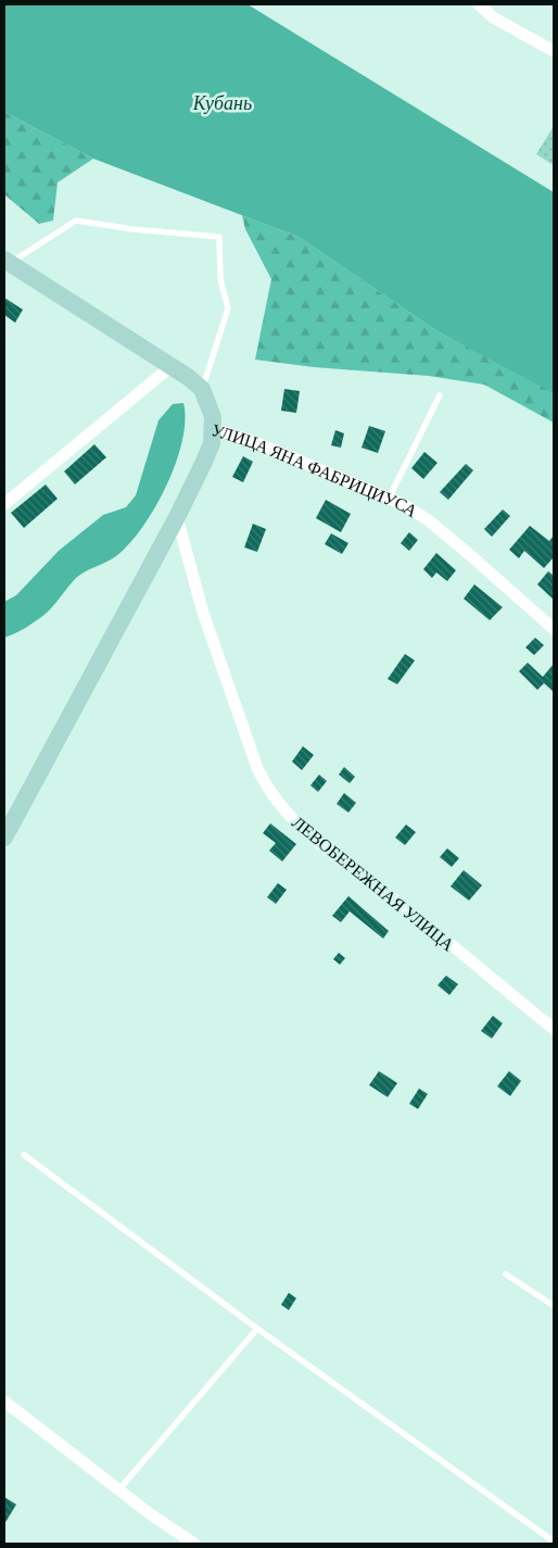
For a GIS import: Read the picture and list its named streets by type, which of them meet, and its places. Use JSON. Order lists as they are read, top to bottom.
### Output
{
  "streets": {
    "street": ["УЛИЦА ЯНА ФАБРИЦИУСА", "ЛЕВОБЕРЕЖНАЯ УЛИЦА"]
  },
  "water": ["Кубань"]
}
